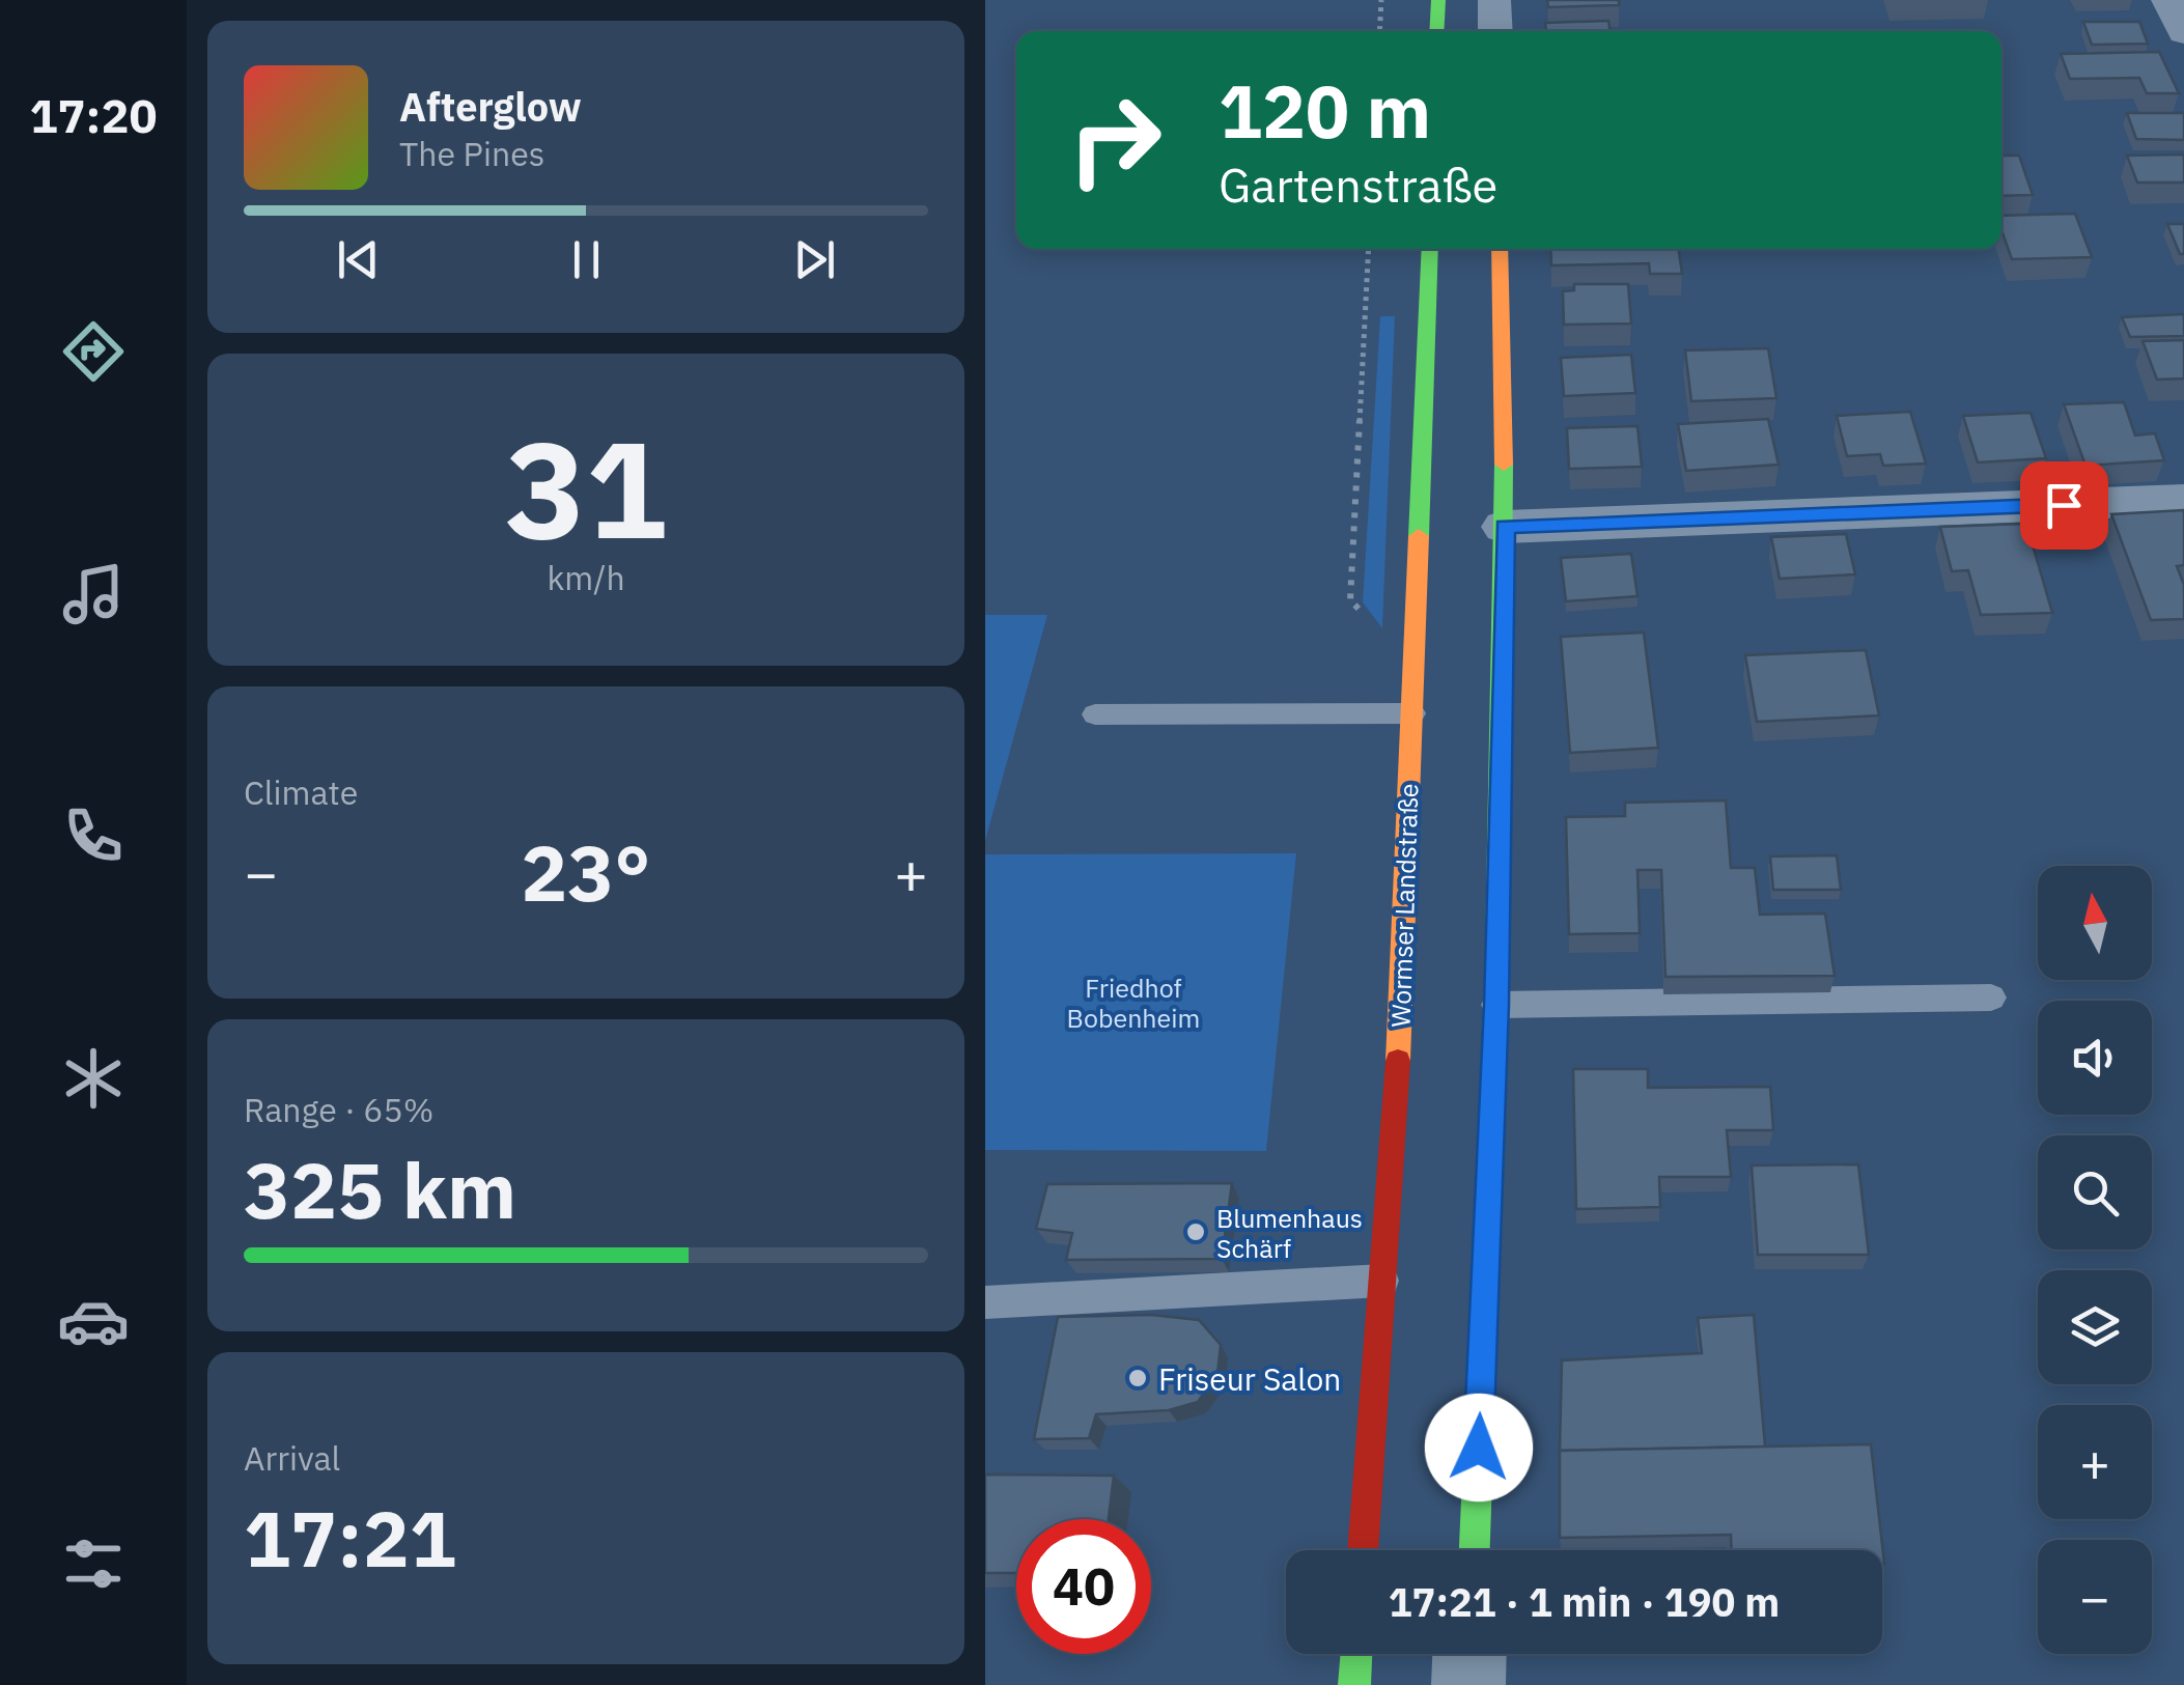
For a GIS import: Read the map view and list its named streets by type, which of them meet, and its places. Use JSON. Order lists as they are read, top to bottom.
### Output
{
  "streets": {
    "main road": ["Wormser Landstraße"]
  },
  "parks": ["Friedhof Bobenheim"],
  "places": ["Blumenhaus Schärf", "Friseur Salon"],
  "north": "top",
  "page": {
    "tabs": "17:20",
    "turn": ["120 m", "Gartenstraße"],
    "song": ["Afterglow", "The Pines"],
    "tile": [
      ["31", "km/h"],
      "Climate",
      ["Range · 65%", "325 km"],
      ["Arrival", "17:21"]
    ],
    "heat": ["−", "23°", "+"],
    "map_buttons": ["+", "−"],
    "limit": "40",
    "trip": "17:21 · 1 min · 190 m"
  }
}
